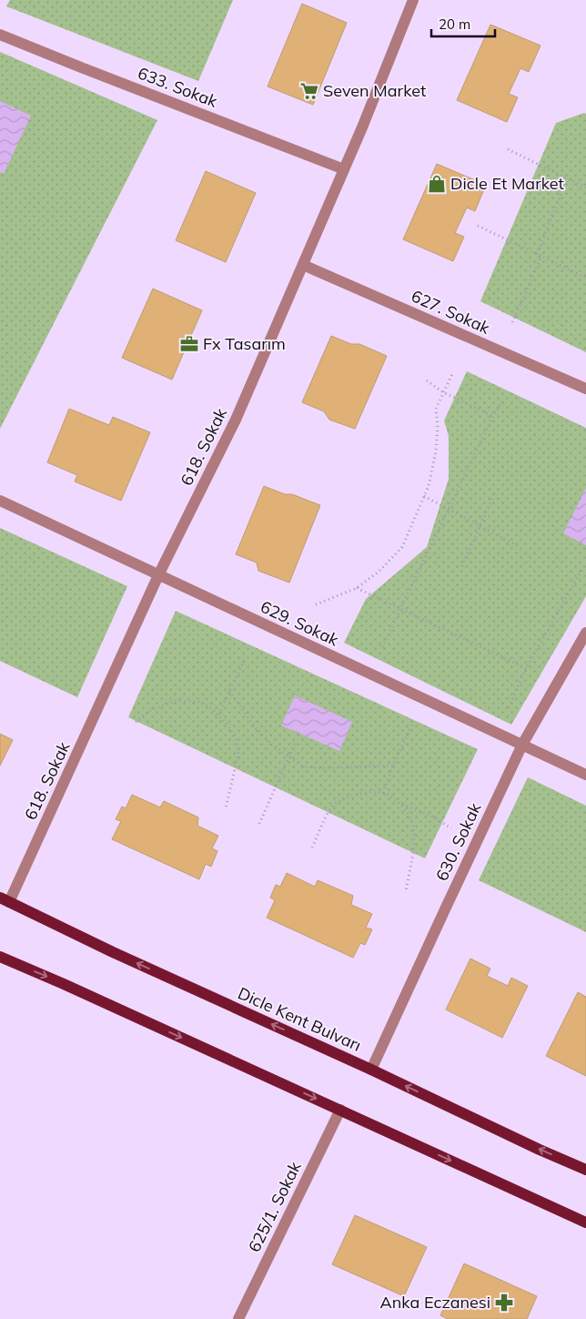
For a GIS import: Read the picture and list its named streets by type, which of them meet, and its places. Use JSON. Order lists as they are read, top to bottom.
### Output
{
  "streets": {
    "main road": ["Dicle Kent Bulvarı"],
    "street": [
      "633. Sokak",
      "627. Sokak",
      "618. Sokak",
      "629. Sokak",
      "630. Sokak",
      "625/1. Sokak"
    ]
  },
  "crossings": [
    ["633. Sokak", "618. Sokak"],
    ["627. Sokak", "618. Sokak"],
    ["618. Sokak", "629. Sokak"],
    ["618. Sokak", "Dicle Kent Bulvarı"],
    ["629. Sokak", "630. Sokak"],
    ["630. Sokak", "Dicle Kent Bulvarı"]
  ],
  "places": {
    "supermarket": ["Seven Market"],
    "shop": ["Dicle Et Market"],
    "office": ["Fx Tasarım"],
    "pharmacy": ["Anka Eczanesi"]
  },
  "scale_bar": "20 m"
}
